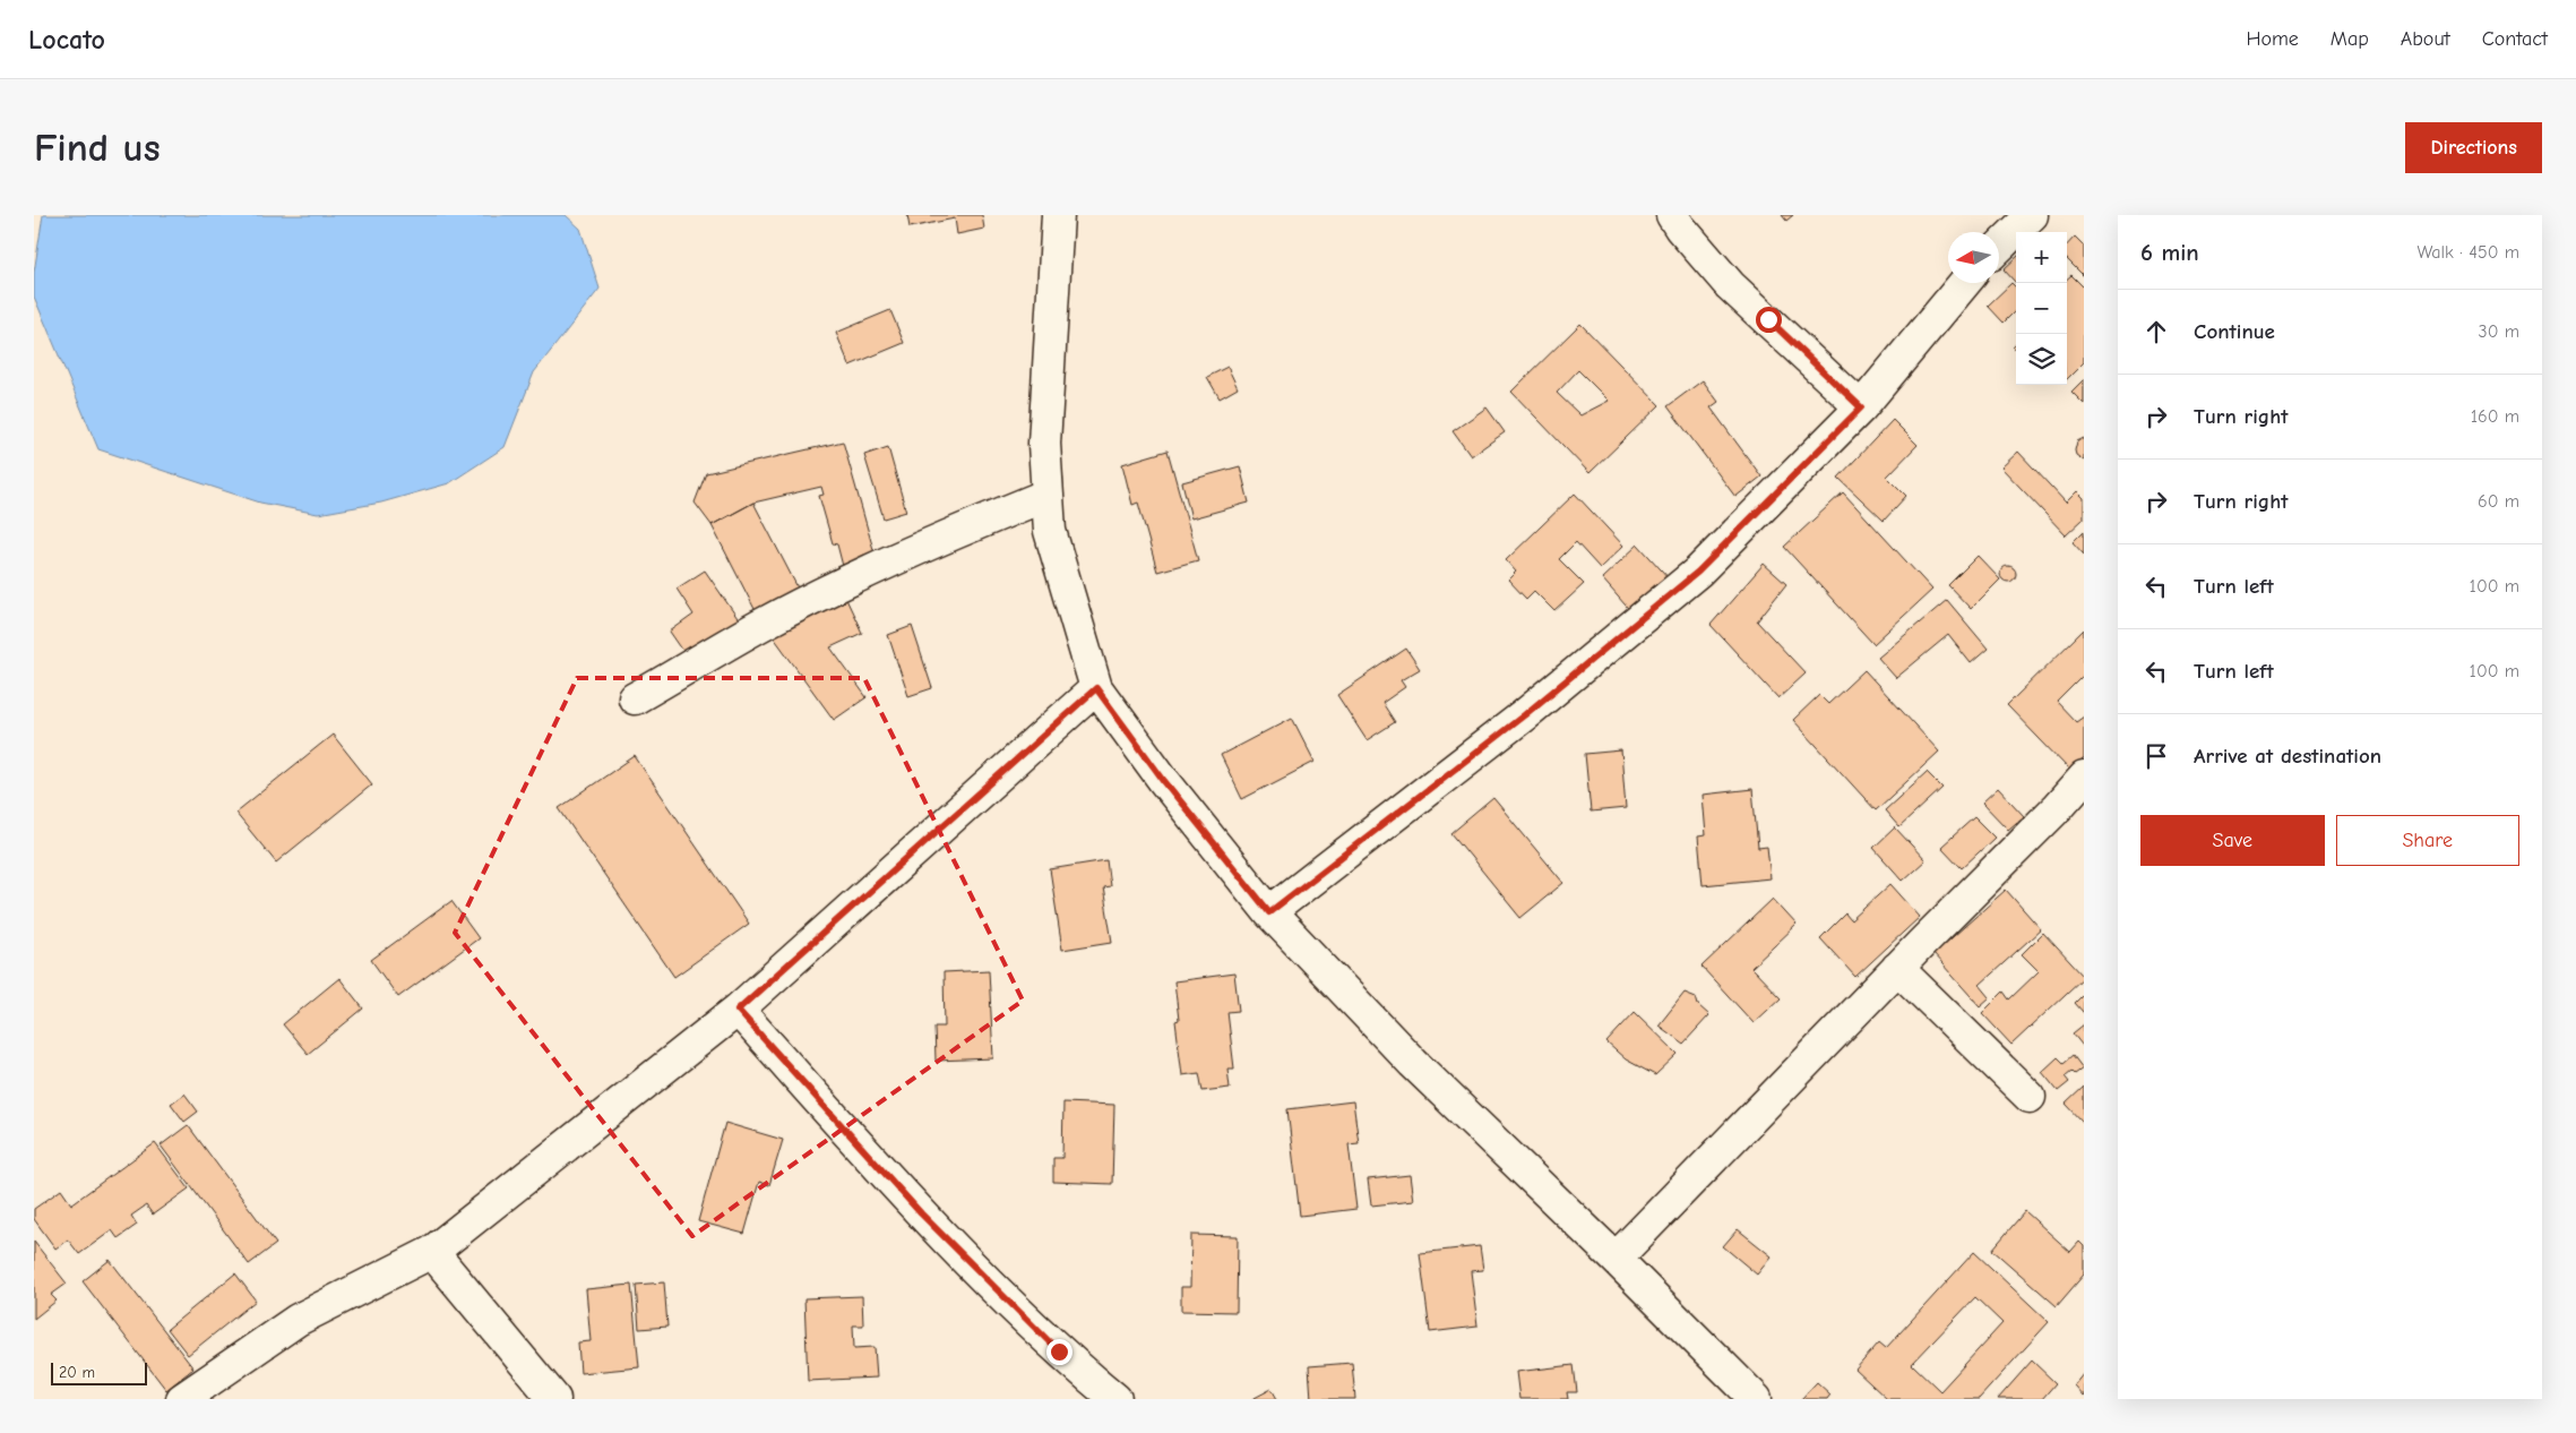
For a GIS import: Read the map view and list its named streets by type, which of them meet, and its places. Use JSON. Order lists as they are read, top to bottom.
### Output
{
  "scale_bar": "20 m",
  "north": "left",
  "page": {
    "header": "Locato",
    "nav": [
      "Home",
      "Map",
      "About",
      "Contact"
    ],
    "buttons": [
      "Directions",
      ["Save", "Share"]
    ],
    "title": "Find us",
    "heading": ["6 min", "Walk · 450 m"],
    "map_buttons": ["+", "−"],
    "list": [
      ["Continue", "30 m"],
      ["Turn right", "160 m"],
      ["Turn right", "60 m"],
      ["Turn left", "100 m"],
      ["Turn left", "100 m"],
      "Arrive at destination"
    ],
    "scale": "20 m"
  }
}
